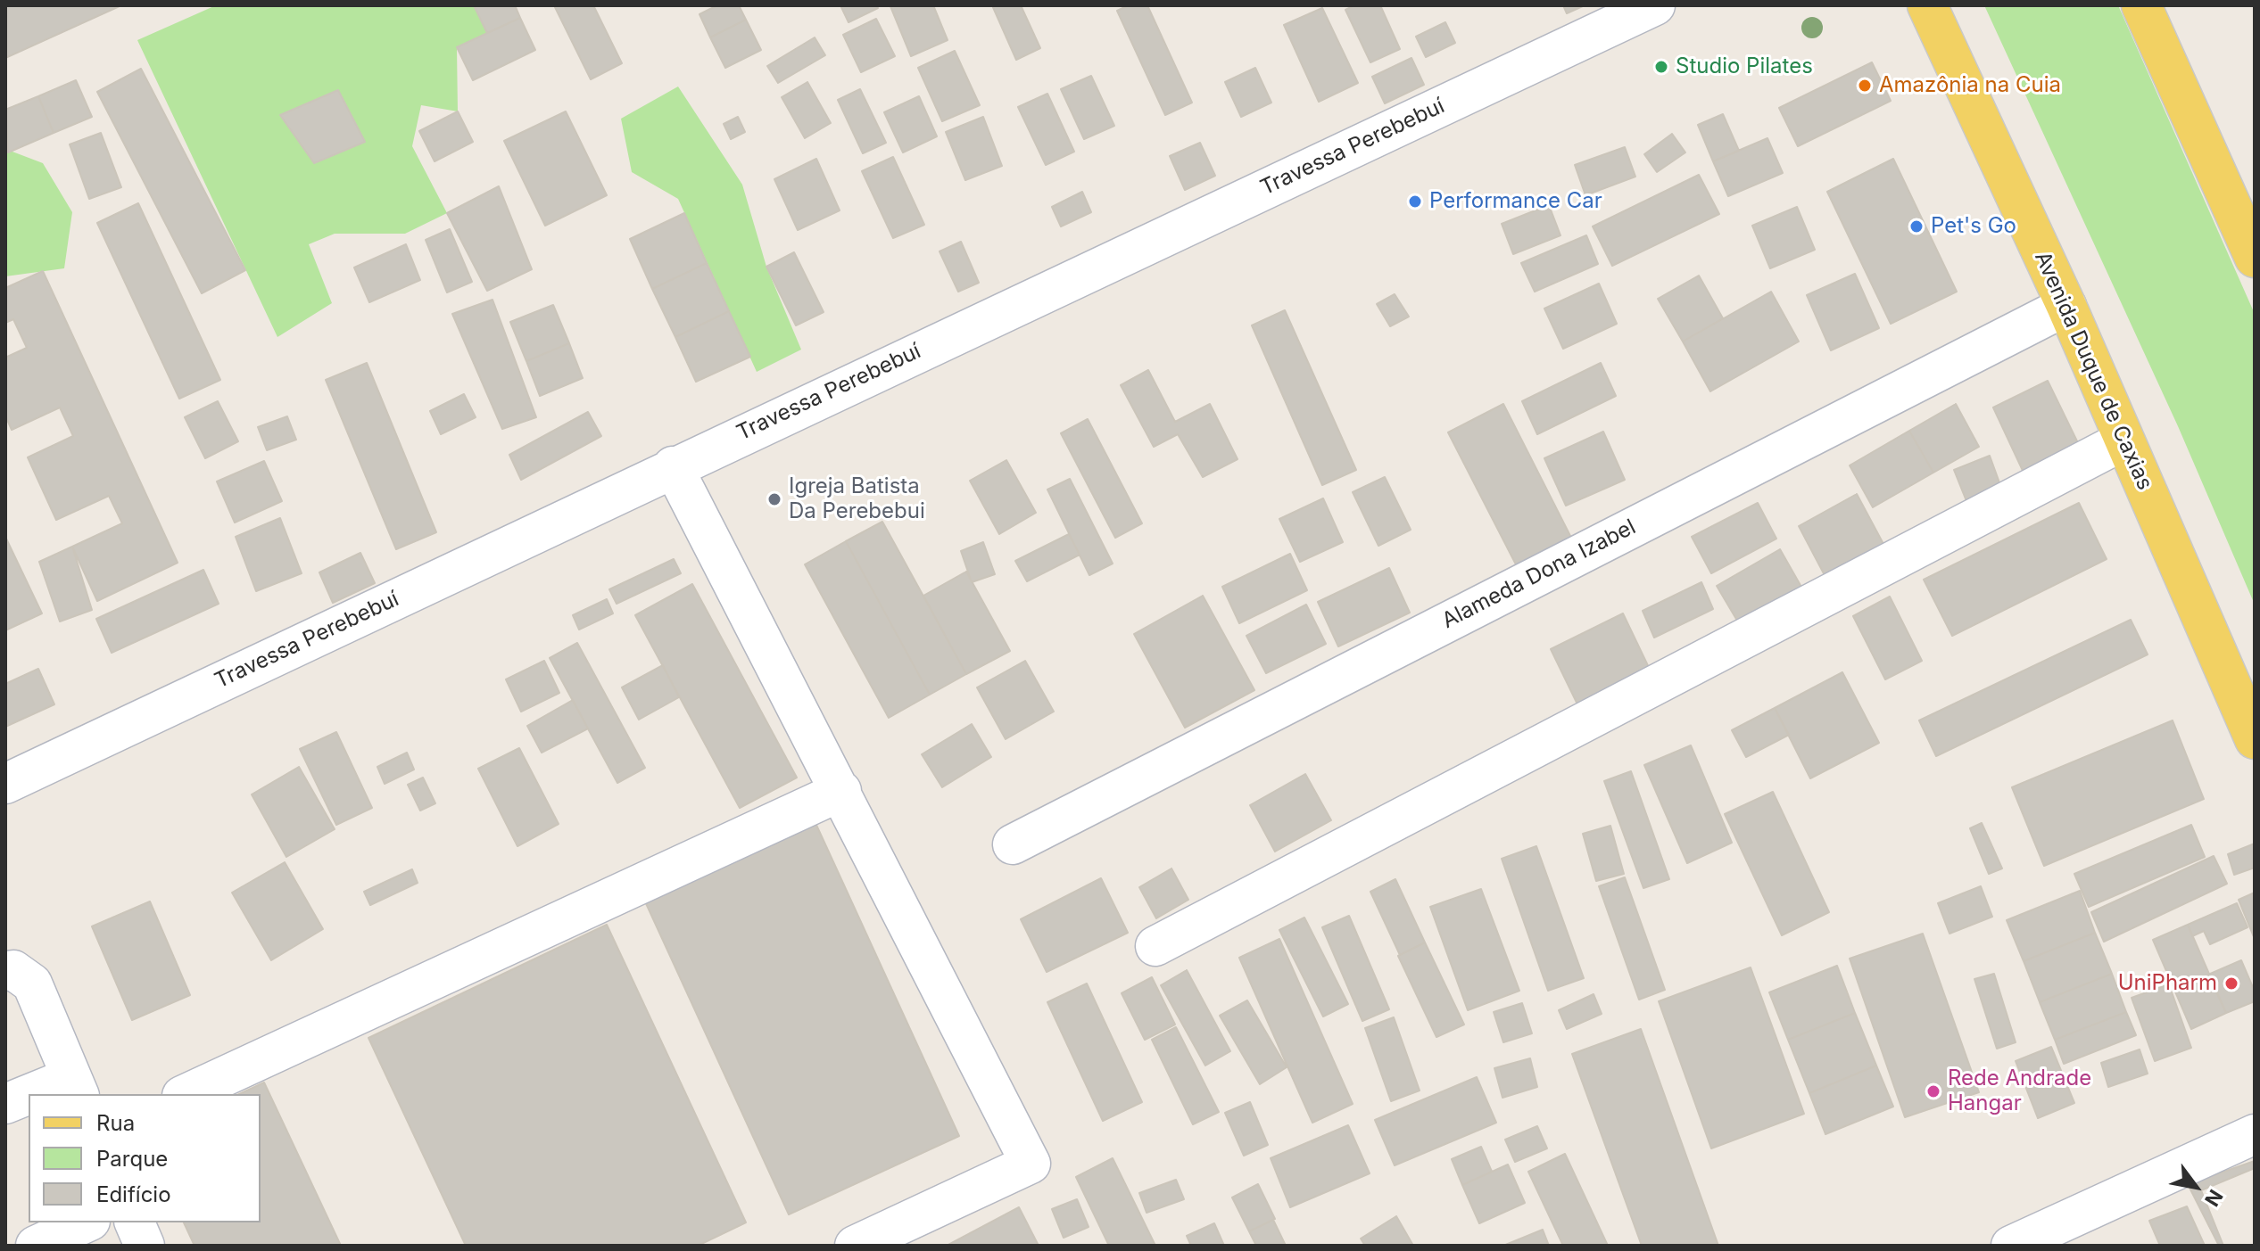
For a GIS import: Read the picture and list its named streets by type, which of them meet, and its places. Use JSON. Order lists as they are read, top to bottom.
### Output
{
  "streets": {
    "main road": ["Avenida Duque de Caxias"],
    "street": ["Travessa Perebebuí", "Alameda Dona Izabel"]
  },
  "crossings": [
    ["Avenida Duque de Caxias", "Alameda Dona Izabel"]
  ],
  "places": [
    "Studio Pilates",
    "Amazônia na Cuia",
    "Performance Car",
    "Pet's Go",
    "Igreja Batista Da Perebebui",
    "UniPharm",
    "Rede Andrade Hangar"
  ],
  "legend": ["Rua", "Parque", "Edifício"],
  "north": "bottom right"
}
